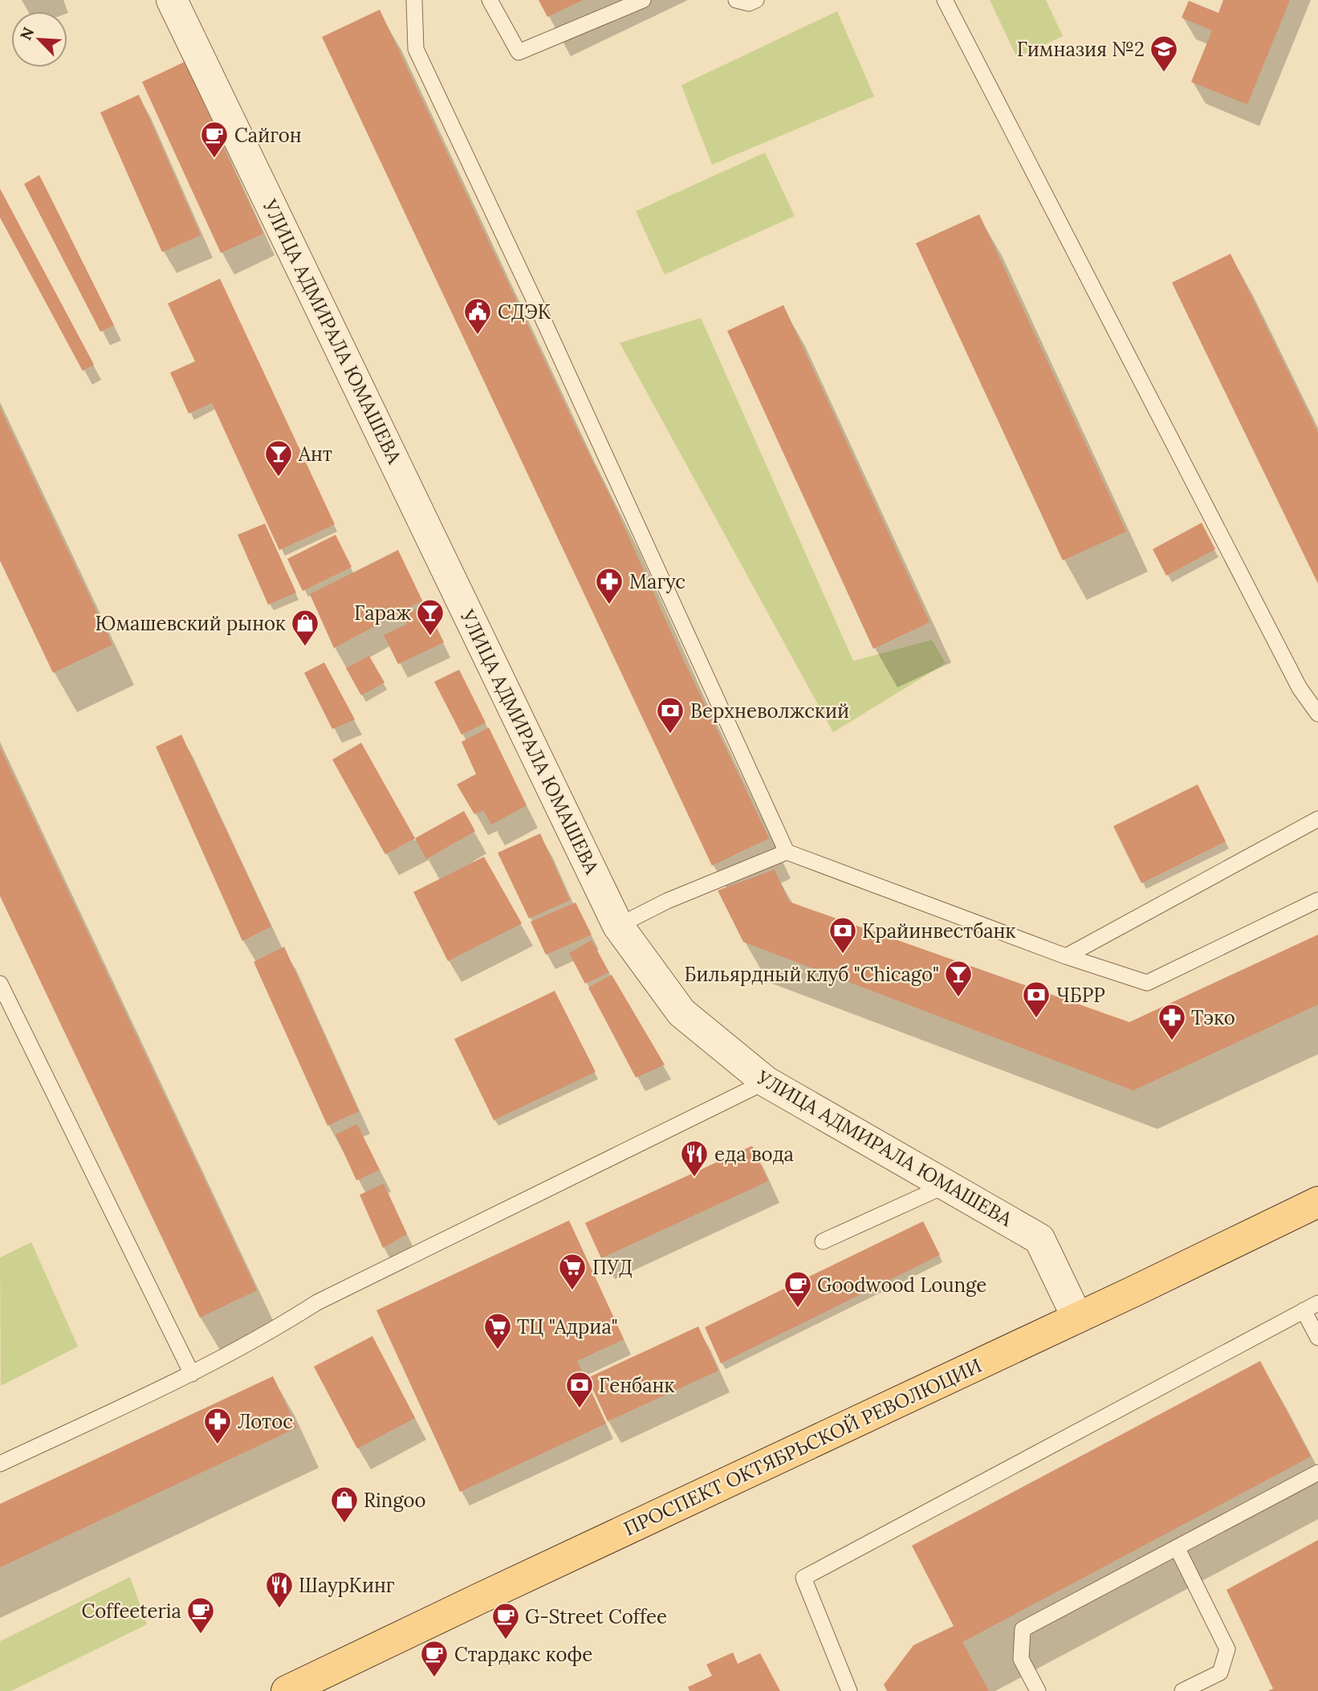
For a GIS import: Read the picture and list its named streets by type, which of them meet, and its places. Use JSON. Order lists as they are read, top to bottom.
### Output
{
  "streets": {
    "main road": ["ПРОСПЕКТ ОКТЯБРЬСКОЙ РЕВОЛЮЦИИ"],
    "street": ["УЛИЦА АДМИРАЛА ЮМАШЕВА"]
  },
  "crossings": [
    ["УЛИЦА АДМИРАЛА ЮМАШЕВА", "ПРОСПЕКТ ОКТЯБРЬСКОЙ РЕВОЛЮЦИИ"]
  ],
  "places": {
    "school or university": ["Гимназия №2"],
    "cafe": [
      "Сайгон",
      "Goodwood Lounge",
      "Coffeeteria",
      "G-Street Coffee",
      "Стардакс кофе"
    ],
    "public building": ["СДЭК"],
    "bar": ["Ант", "Гараж", "Бильярдный клуб \"Chicago\""],
    "pharmacy": ["Магус", "Тэко", "Лотос"],
    "shop": ["Юмашевский рынок", "Ringoo"],
    "bank": [
      "Верхневолжский",
      "Крайинвестбанк",
      "ЧБРР",
      "Генбанк"
    ],
    "restaurant": ["еда вода", "ШаурКинг"],
    "supermarket": ["ПУД", "ТЦ \"Адриа\""]
  },
  "north": "top left"
}
